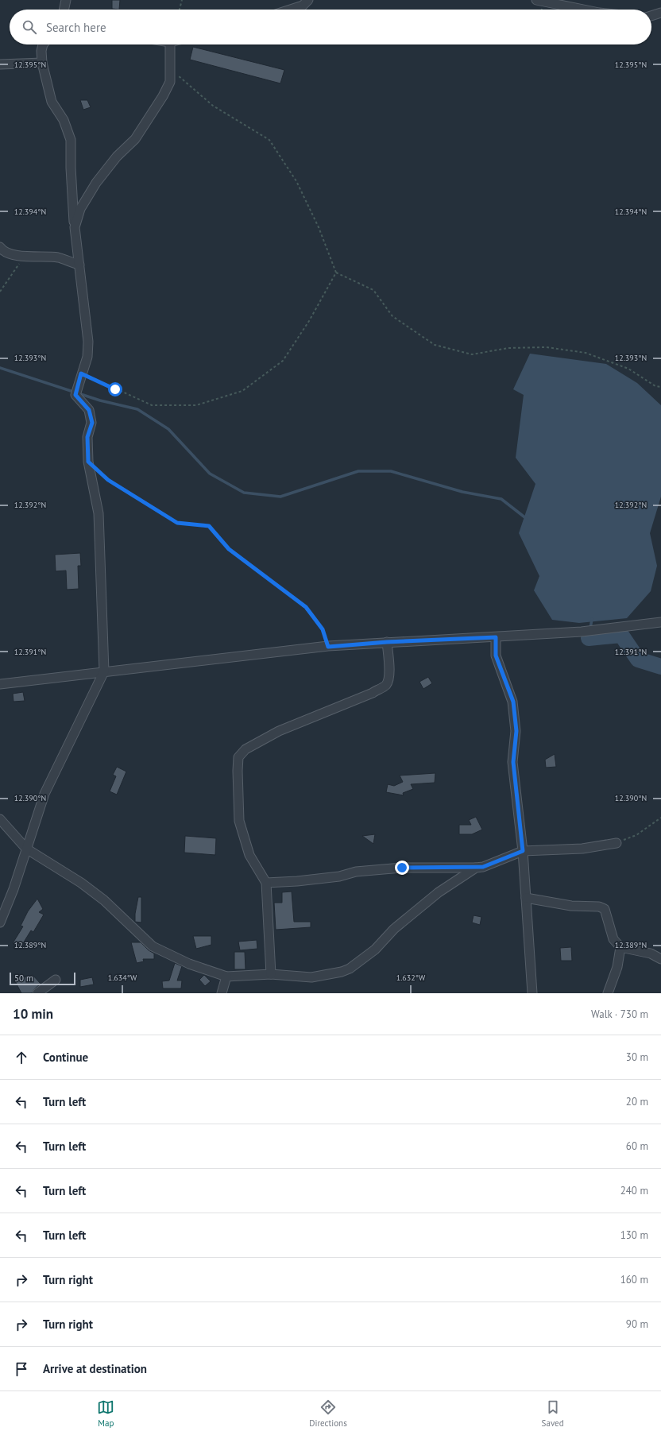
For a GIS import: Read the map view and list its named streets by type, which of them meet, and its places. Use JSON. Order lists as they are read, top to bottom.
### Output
{
  "scale_bar": "50 m",
  "page": {
    "search": "Search here",
    "scale": "50 m",
    "heading": ["10 min", "Walk · 730 m"],
    "list": [
      ["Continue", "30 m"],
      ["Turn left", "20 m"],
      ["Turn left", "60 m"],
      ["Turn left", "240 m"],
      ["Turn left", "130 m"],
      ["Turn right", "160 m"],
      ["Turn right", "90 m"],
      "Arrive at destination"
    ],
    "nav": ["Map", "Directions", "Saved"]
  },
  "coordinates": [
    "12.395°N",
    "12.394°N",
    "12.393°N",
    "12.392°N",
    "12.391°N",
    "12.390°N",
    "12.389°N",
    "1.634°W",
    "1.632°W"
  ]
}
